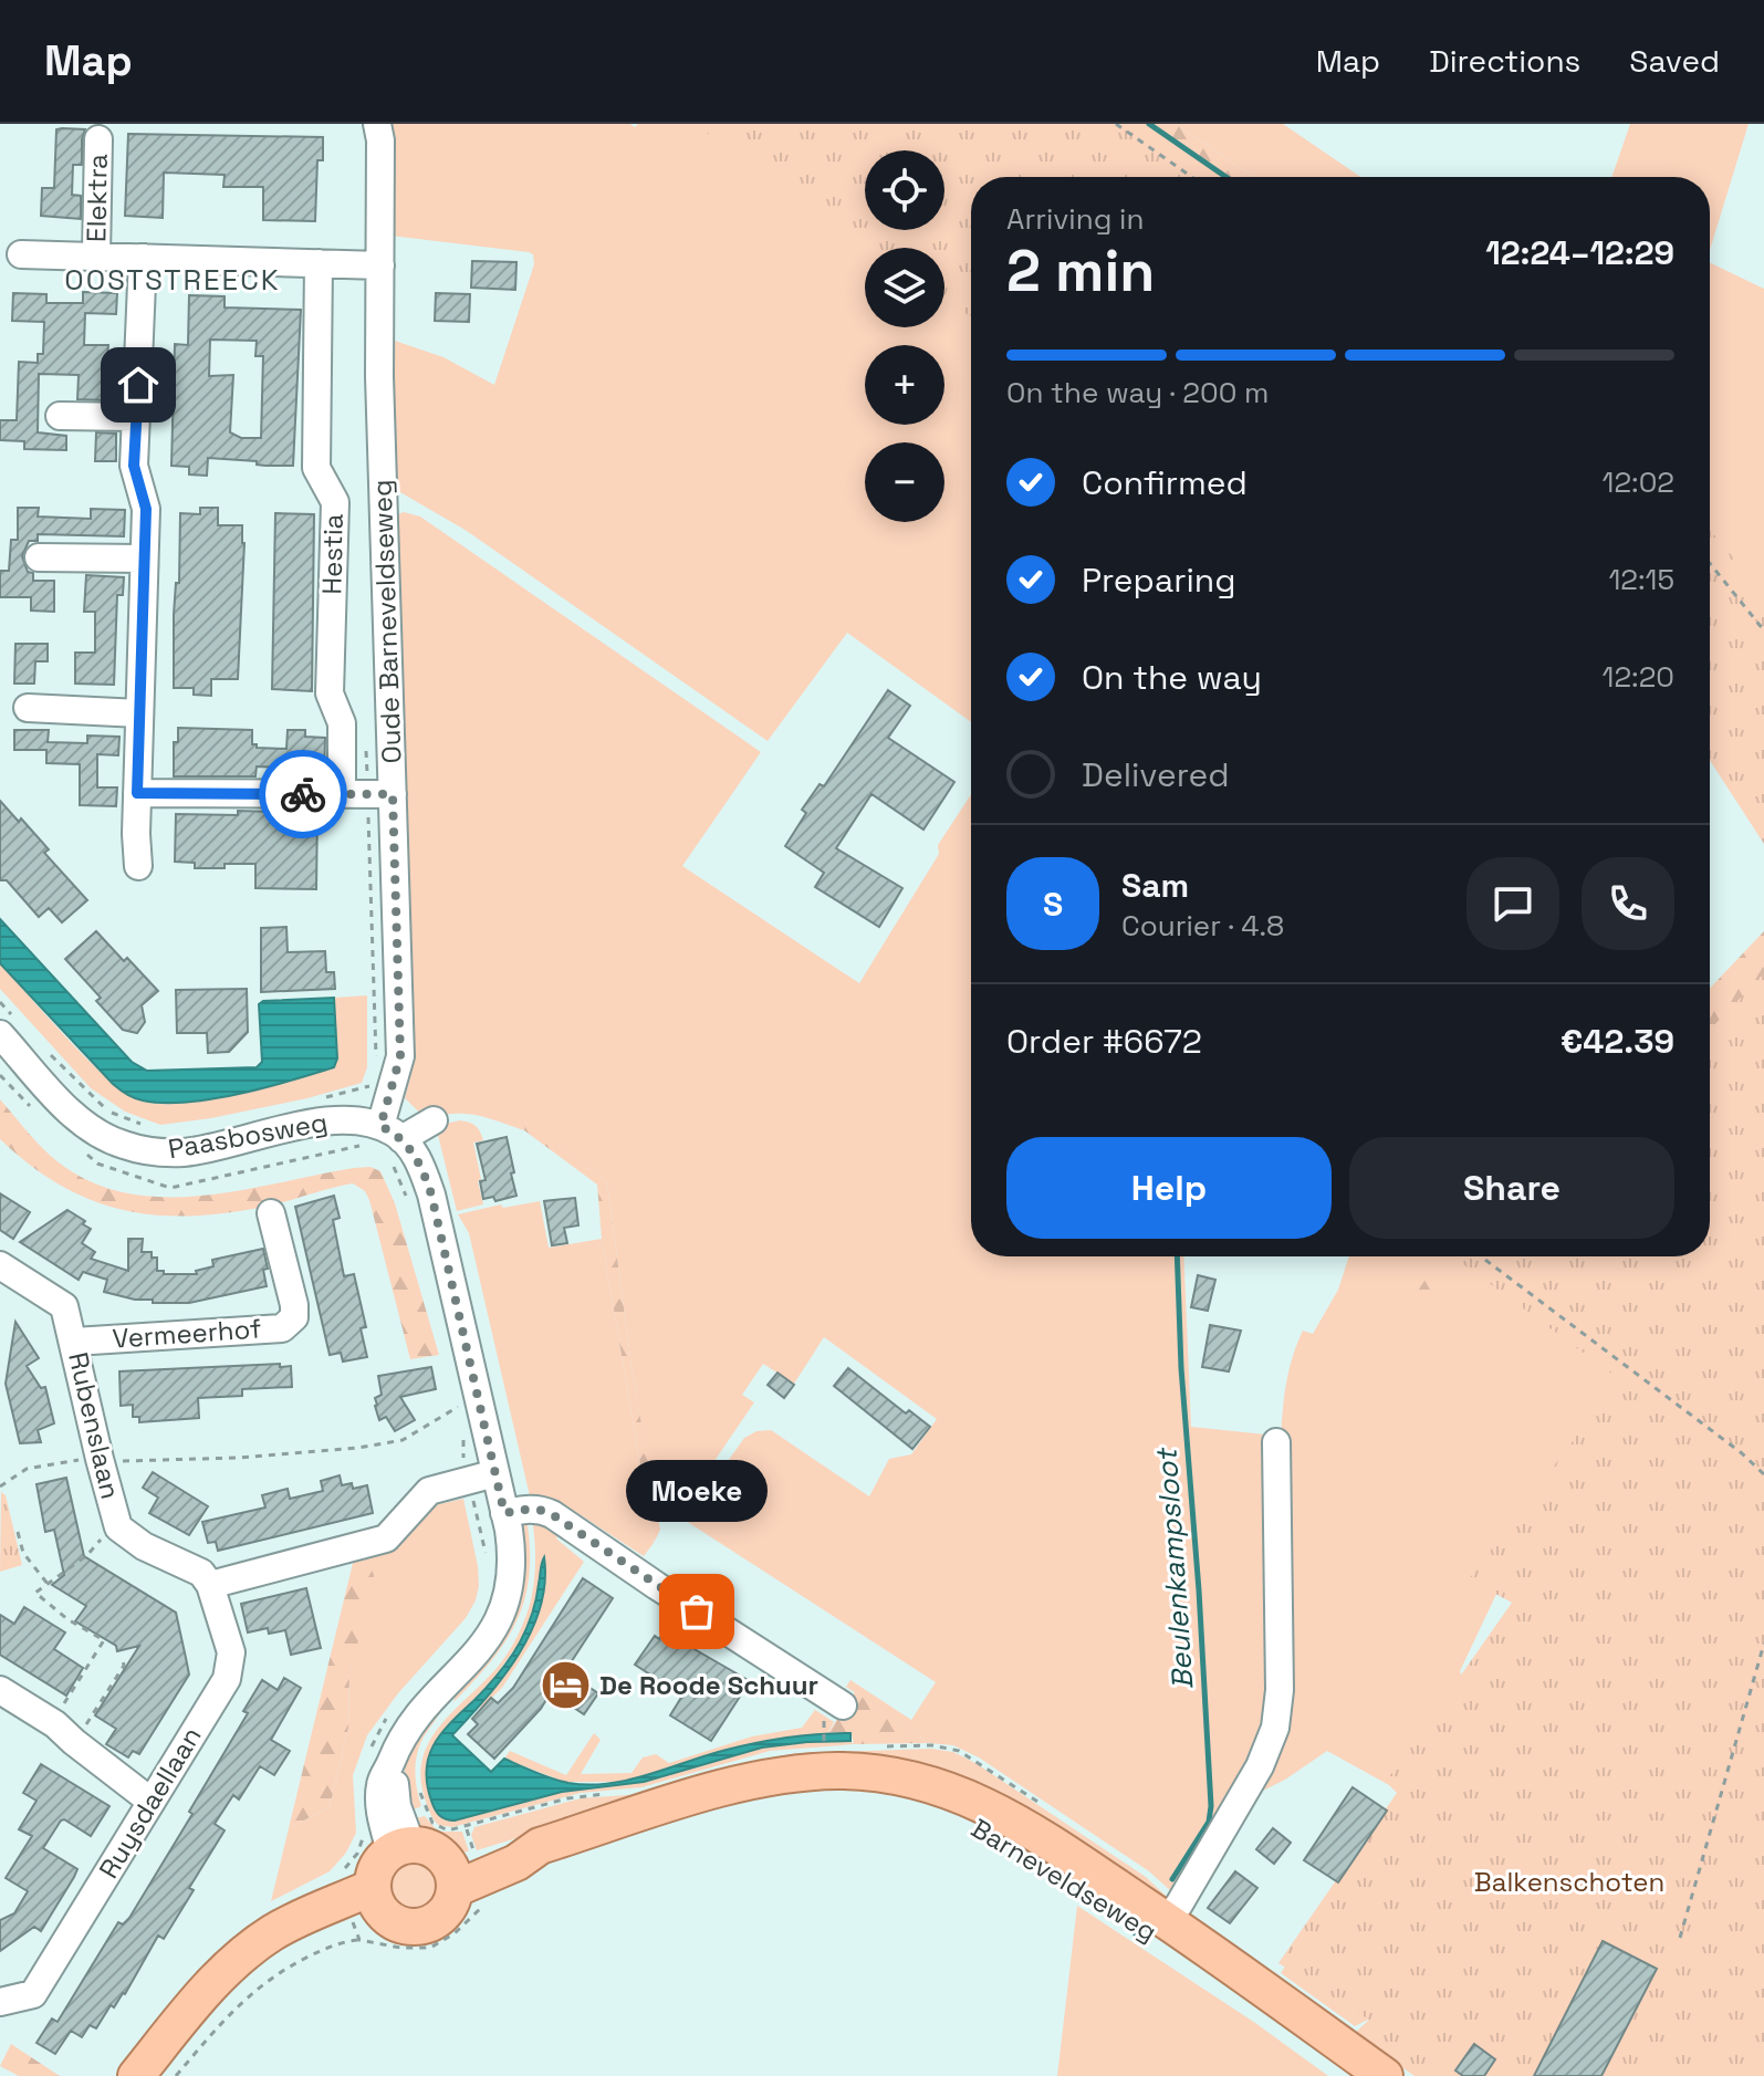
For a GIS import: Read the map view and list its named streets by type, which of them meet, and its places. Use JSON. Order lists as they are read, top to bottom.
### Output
{
  "streets": {
    "main road": ["Barneveldseweg"],
    "street": [
      "Elektra",
      "Hestia",
      "Oude Barneveldseweg",
      "Paasbosweg",
      "Vermeerhof",
      "Rubenslaan",
      "Ruysdaellaan"
    ]
  },
  "crossings": [
    ["Elektra", "Hestia"],
    ["Elektra", "Oude Barneveldseweg"],
    ["Oude Barneveldseweg", "Paasbosweg"],
    ["Vermeerhof", "Rubenslaan"],
    ["Rubenslaan", "Ruysdaellaan"]
  ],
  "districts": ["OOSTSTREECK"],
  "water": ["Beulenkampsloot"],
  "parks": ["Balkenschoten"],
  "places": {
    "other": ["Moeke"],
    "hotel": ["De Roode Schuur"]
  },
  "page": {
    "header": "Map",
    "nav": ["Map", "Directions", "Saved"],
    "map_buttons": ["+", "−"],
    "heading": ["2 min", "Arriving in", "12:24–12:29"],
    "panel": [
      "Sam",
      "Courier · 4.8",
      "Order #6672",
      "€42.39"
    ],
    "bar": "On the way · 200 m",
    "list": [
      ["Confirmed", "12:02"],
      ["Preparing", "12:15"],
      ["On the way", "12:20"],
      "Delivered"
    ],
    "round": "S",
    "buttons": ["Help", "Share"],
    "bubble": "Moeke"
  }
}
